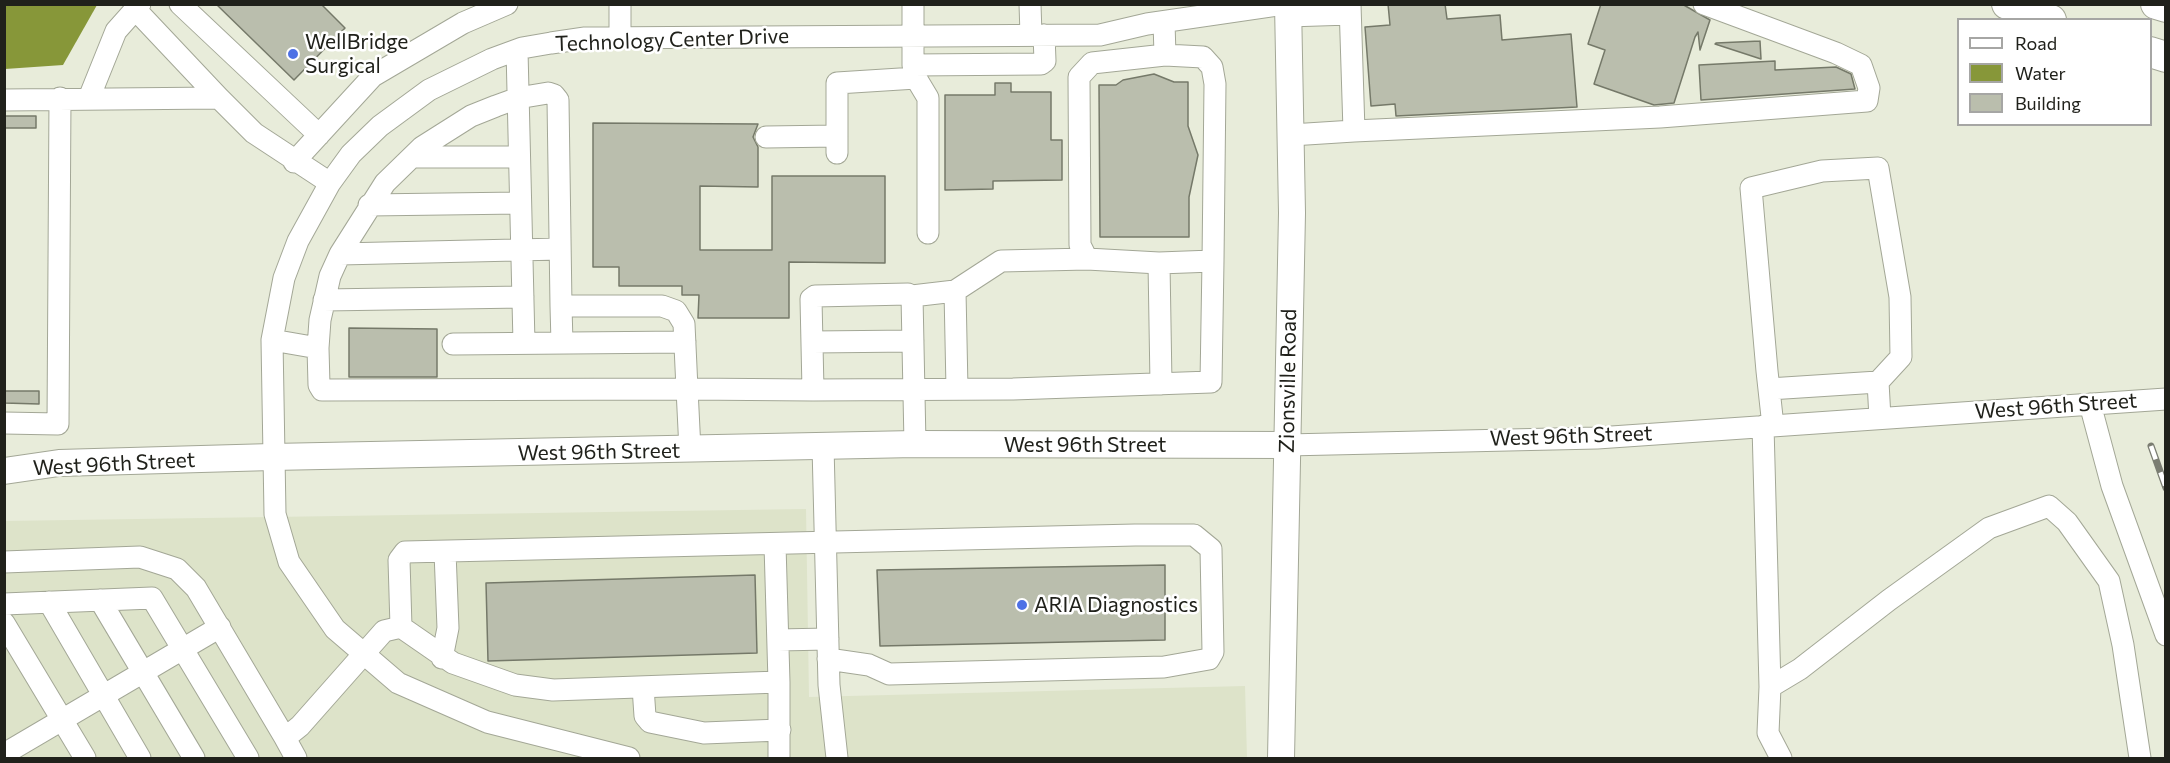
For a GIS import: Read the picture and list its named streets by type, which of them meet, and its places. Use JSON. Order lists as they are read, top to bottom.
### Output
{
  "streets": {
    "main road": ["Zionsville Road", "West 96th Street"],
    "street": ["Technology Center Drive"]
  },
  "crossings": [
    ["Technology Center Drive", "Zionsville Road"],
    ["Technology Center Drive", "West 96th Street"],
    ["Zionsville Road", "West 96th Street"]
  ],
  "places": ["WellBridge Surgical", "ARIA Diagnostics"],
  "legend": ["Road", "Water", "Building"]
}
